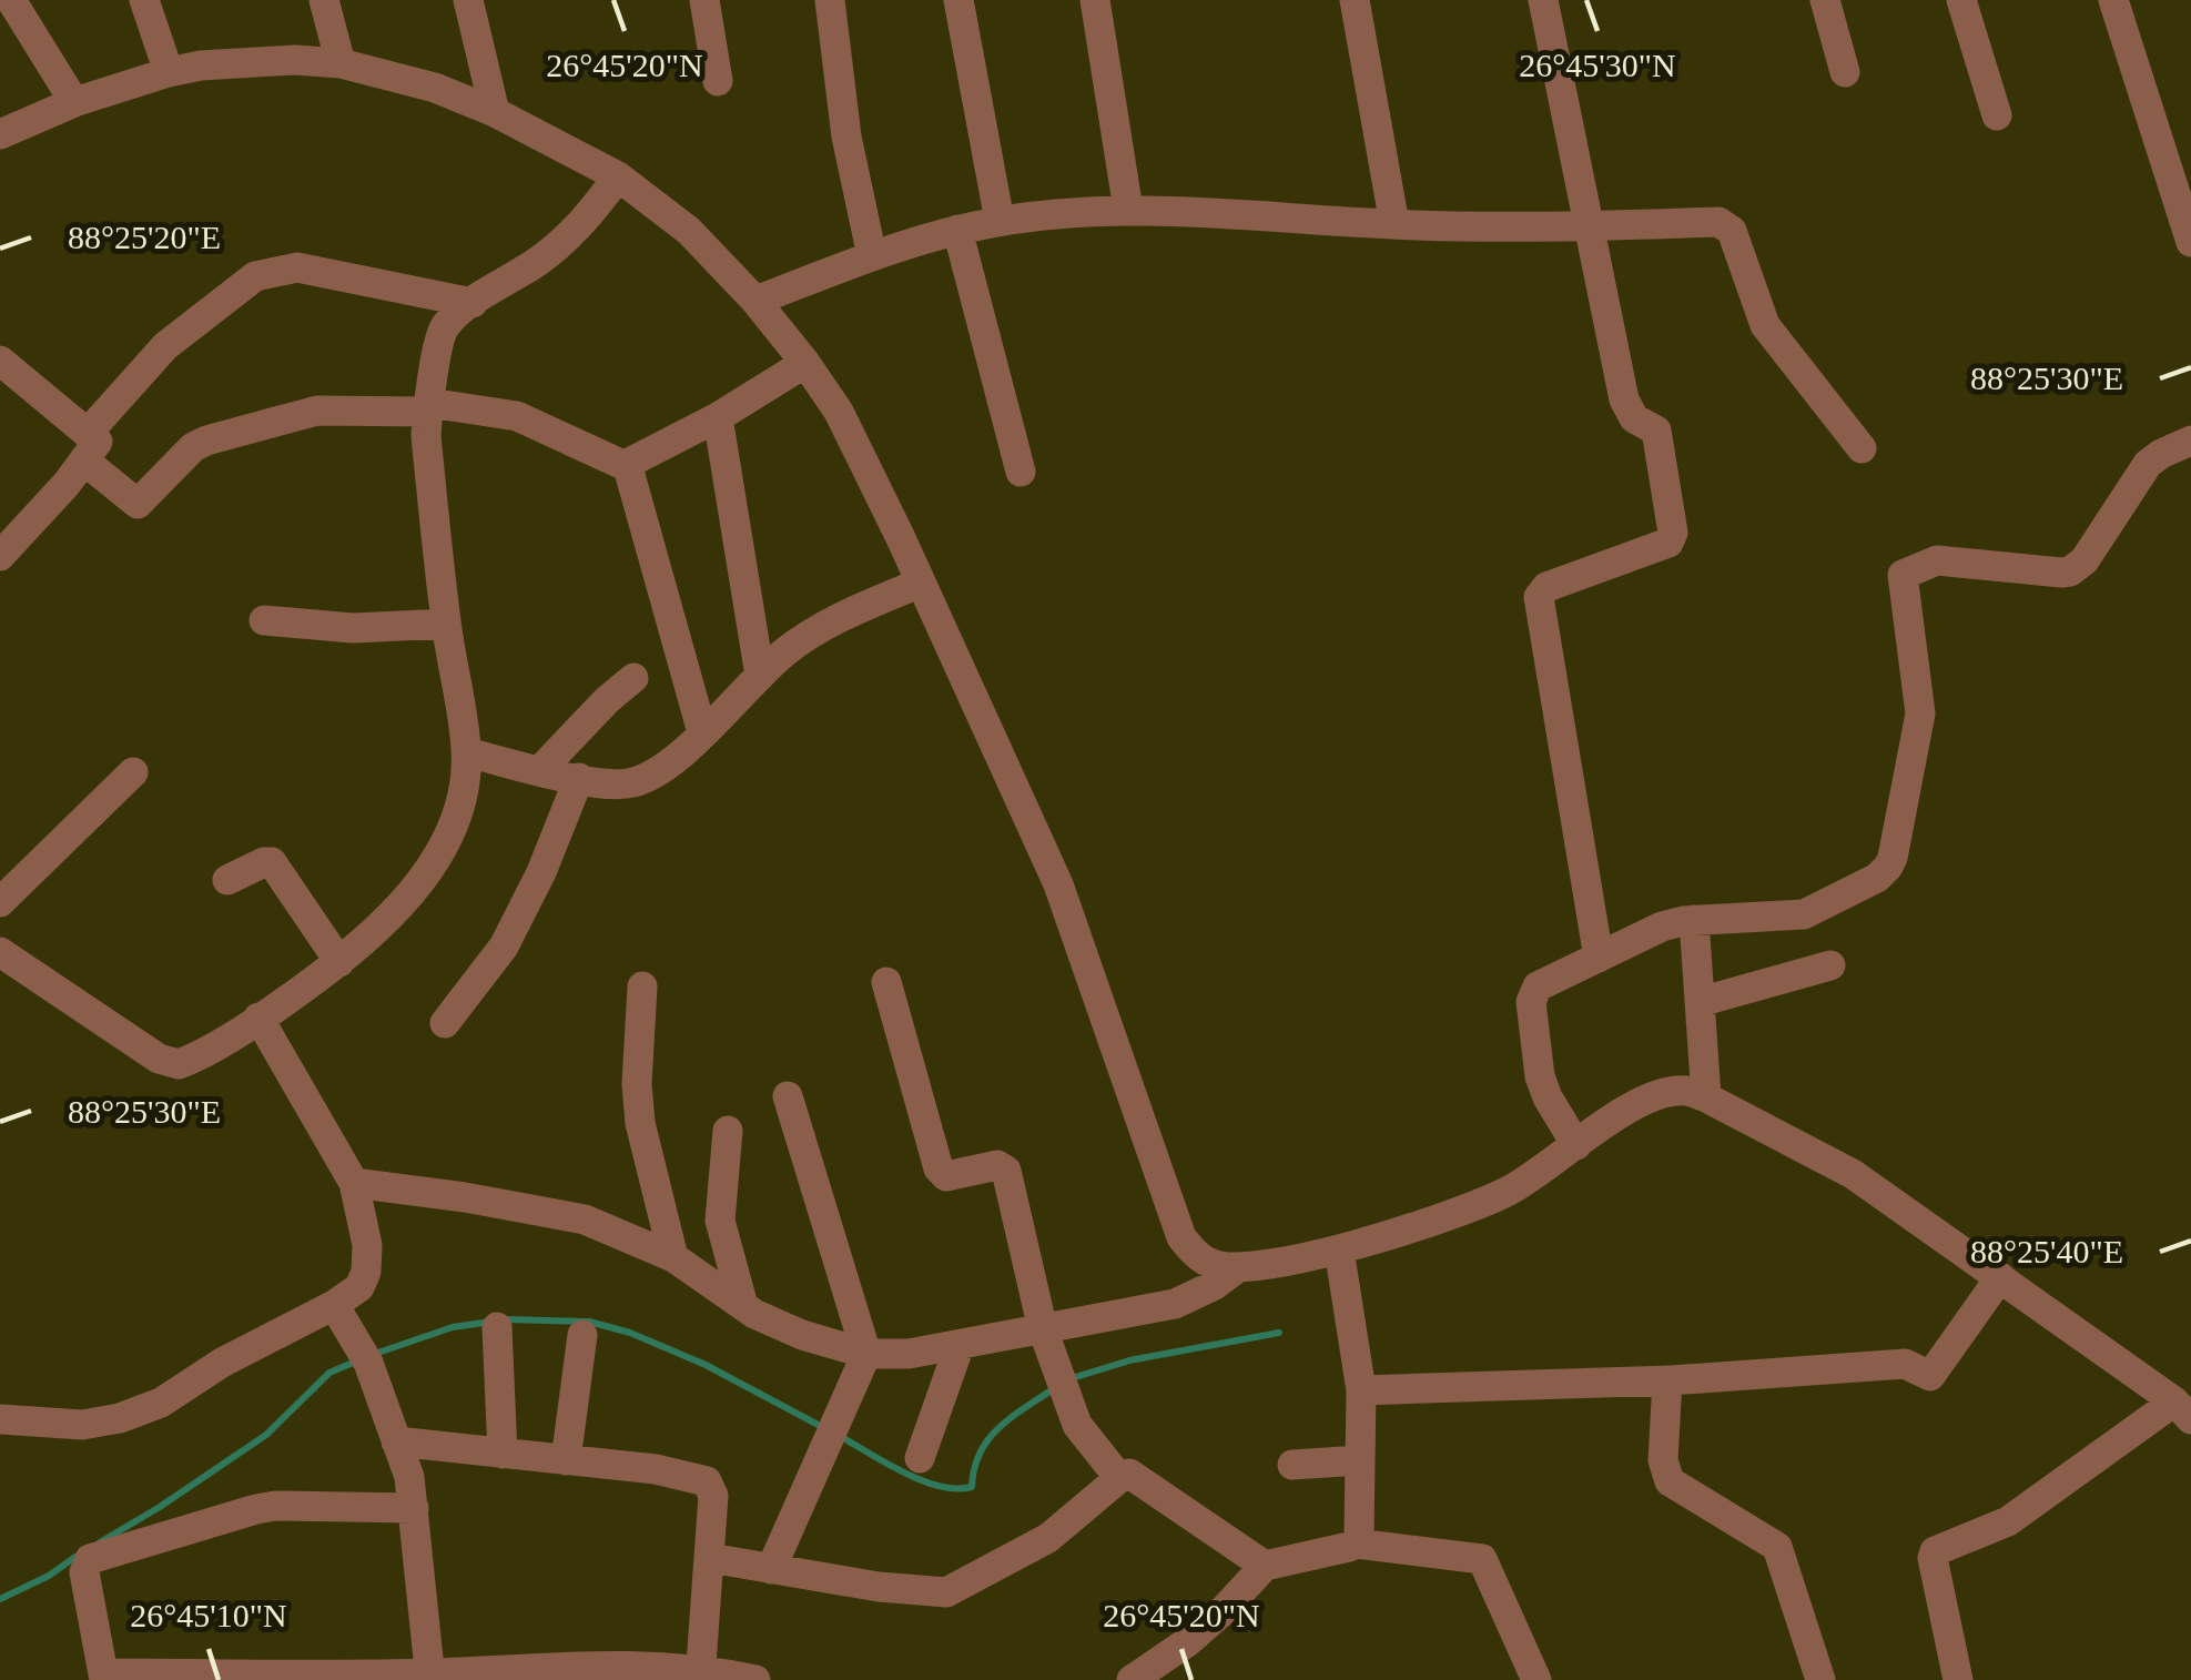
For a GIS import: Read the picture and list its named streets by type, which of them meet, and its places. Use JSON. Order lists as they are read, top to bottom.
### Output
{
  "coordinates": [
    "26°45'20\"N",
    "26°45'30\"N",
    "88°25'20\"E",
    "88°25'30\"E",
    "88°25'40\"E",
    "26°45'10\"N"
  ]
}
